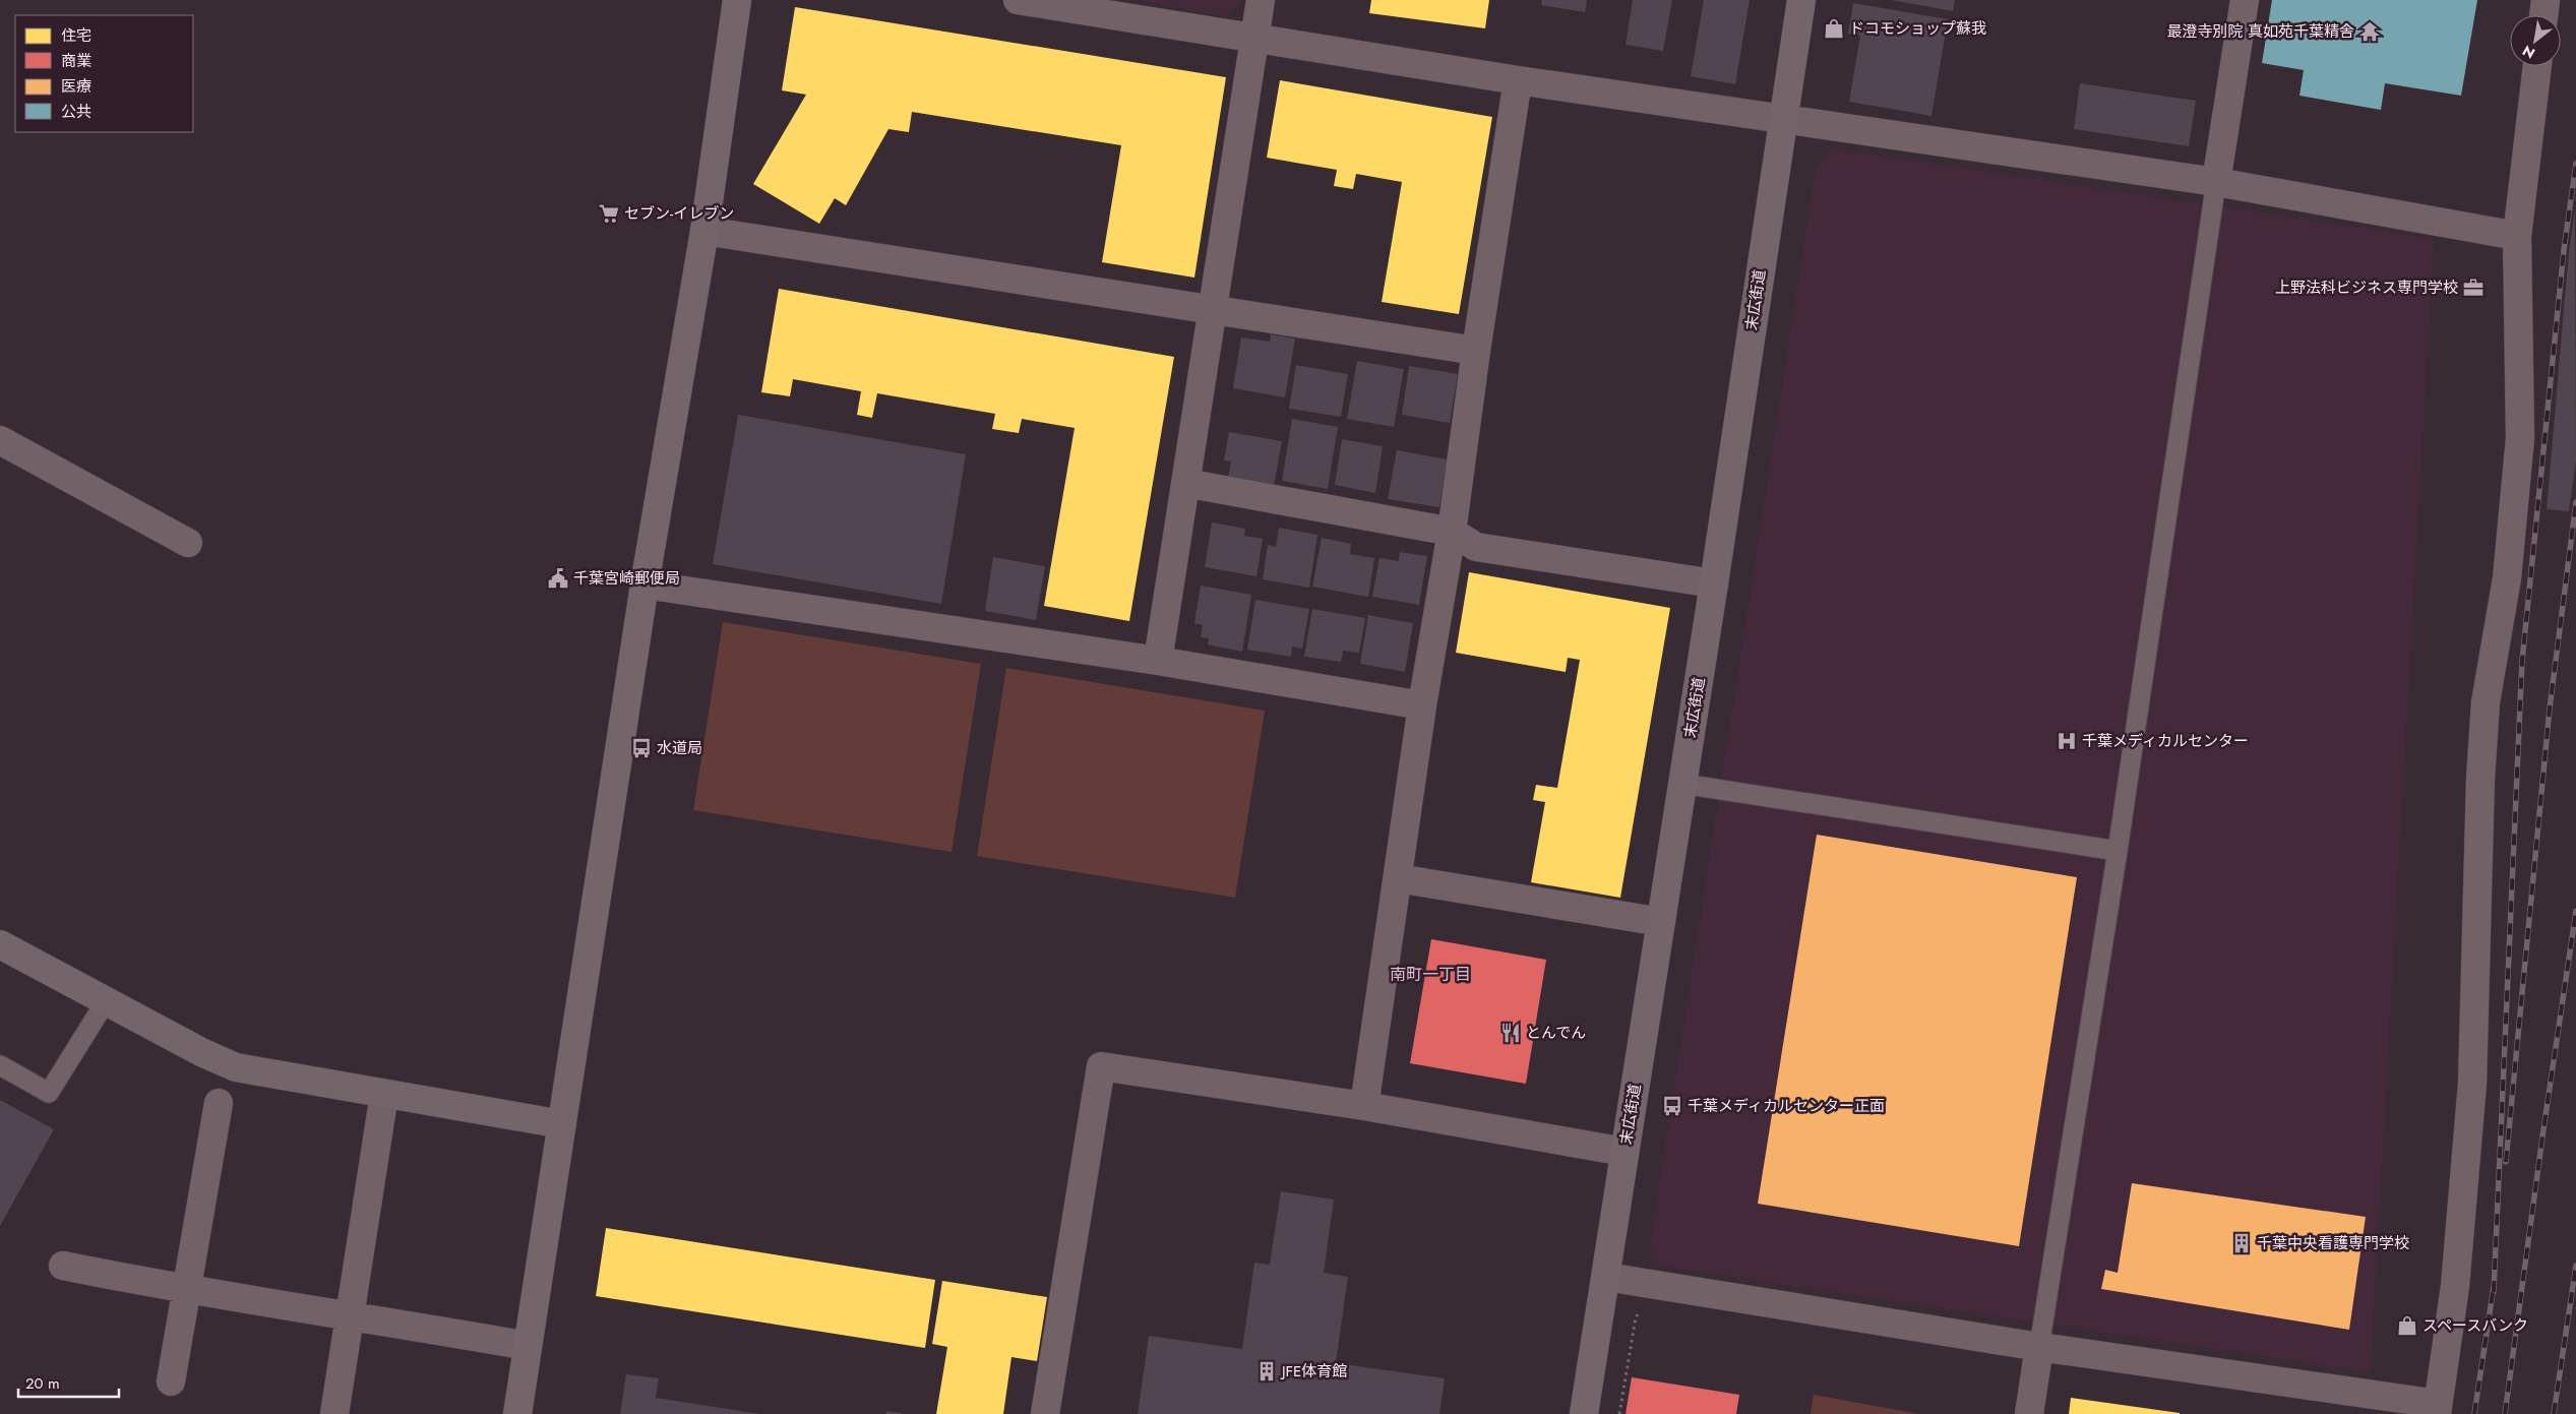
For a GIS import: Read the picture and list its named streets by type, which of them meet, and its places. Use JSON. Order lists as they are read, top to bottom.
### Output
{
  "streets": {
    "street": ["末広街道"]
  },
  "districts": ["南町一丁目"],
  "places": {
    "shop": ["ドコモショップ蘇我", "スペースバンク"],
    "temple": ["最澄寺別院 真如苑千葉精舎"],
    "supermarket": ["セブン-イレブン"],
    "office": ["上野法科ビジネス専門学校"],
    "public building": ["千葉宮崎郵便局"],
    "hospital": ["千葉メディカルセンター"],
    "bus stop": ["水道局", "千葉メディカルセンター正面"],
    "restaurant": ["とんでん"],
    "building": ["千葉中央看護専門学校", "JFE体育館"]
  },
  "legend": [
    "住宅",
    "商業",
    "医療",
    "公共"
  ],
  "scale_bar": "20 m",
  "north": "bottom left"
}
